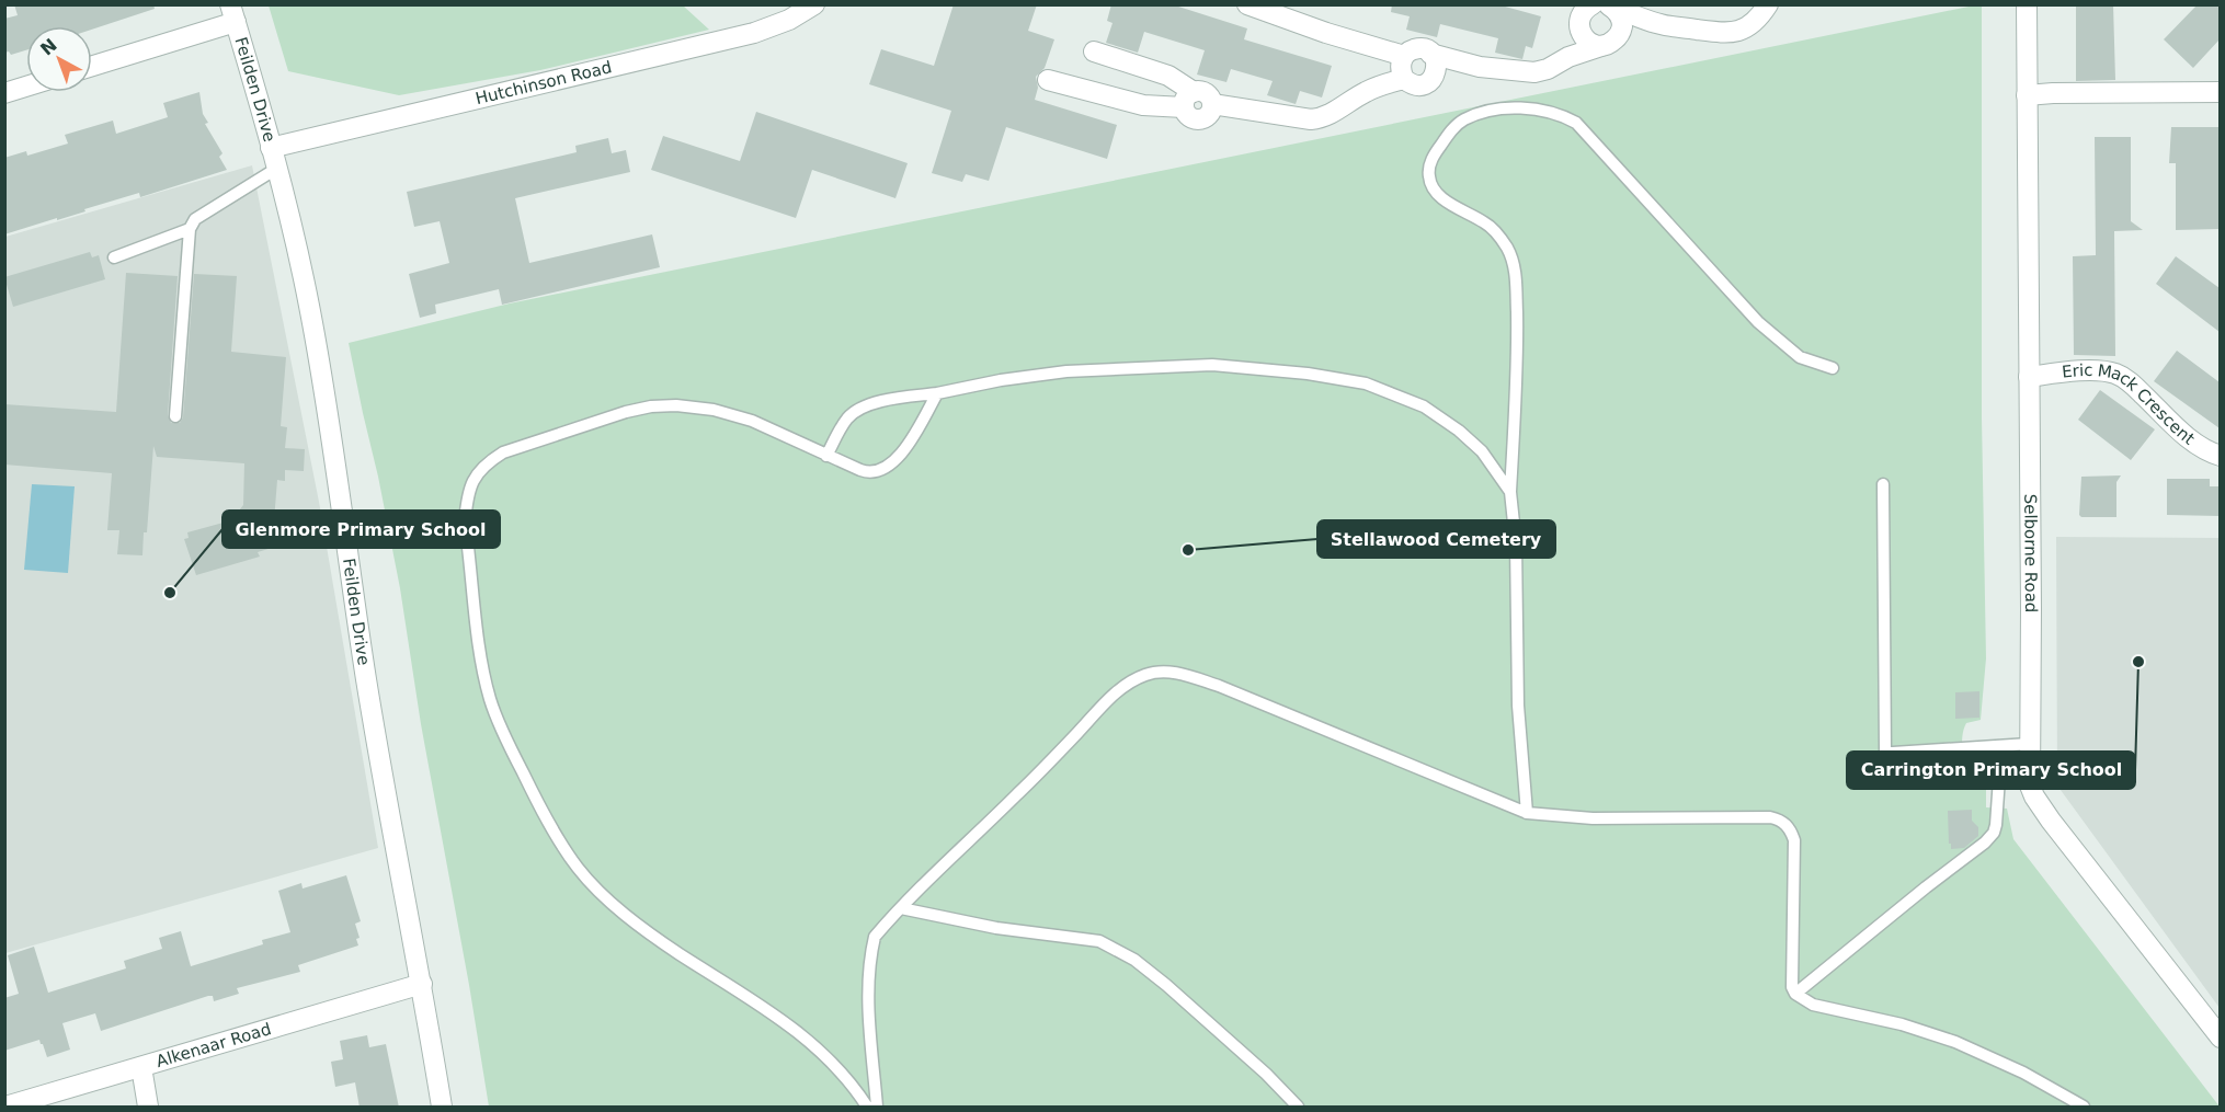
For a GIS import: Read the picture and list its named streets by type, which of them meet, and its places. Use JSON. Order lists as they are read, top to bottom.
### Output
{
  "streets": {
    "street": [
      "Hutchinson Road",
      "Feilden Drive",
      "Eric Mack Crescent",
      "Selborne Road",
      "Alkenaar Road"
    ]
  },
  "crossings": [
    ["Hutchinson Road", "Feilden Drive"],
    ["Feilden Drive", "Alkenaar Road"],
    ["Eric Mack Crescent", "Selborne Road"]
  ],
  "places": ["Stellawood Cemetery", "Glenmore Primary School", "Carrington Primary School"],
  "north": "top left"
}
